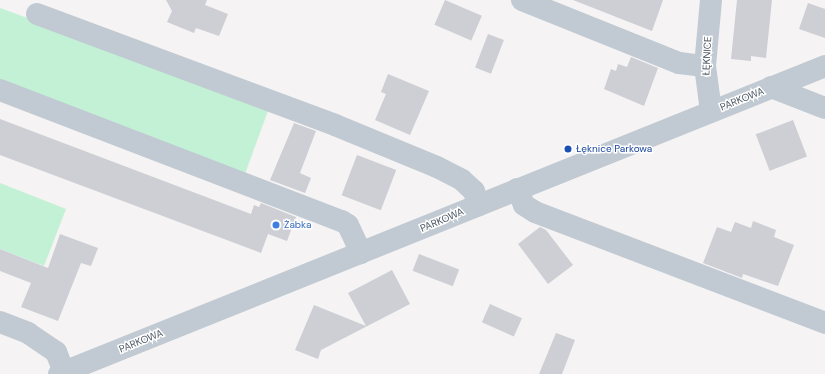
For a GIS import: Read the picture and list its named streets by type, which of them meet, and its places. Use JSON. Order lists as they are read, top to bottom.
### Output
{
  "streets": {
    "street": ["ŁĘKNICE", "PARKOWA"]
  },
  "crossings": [
    ["ŁĘKNICE", "PARKOWA"]
  ],
  "places": ["Łęknice Parkowa", "Żabka"]
}
